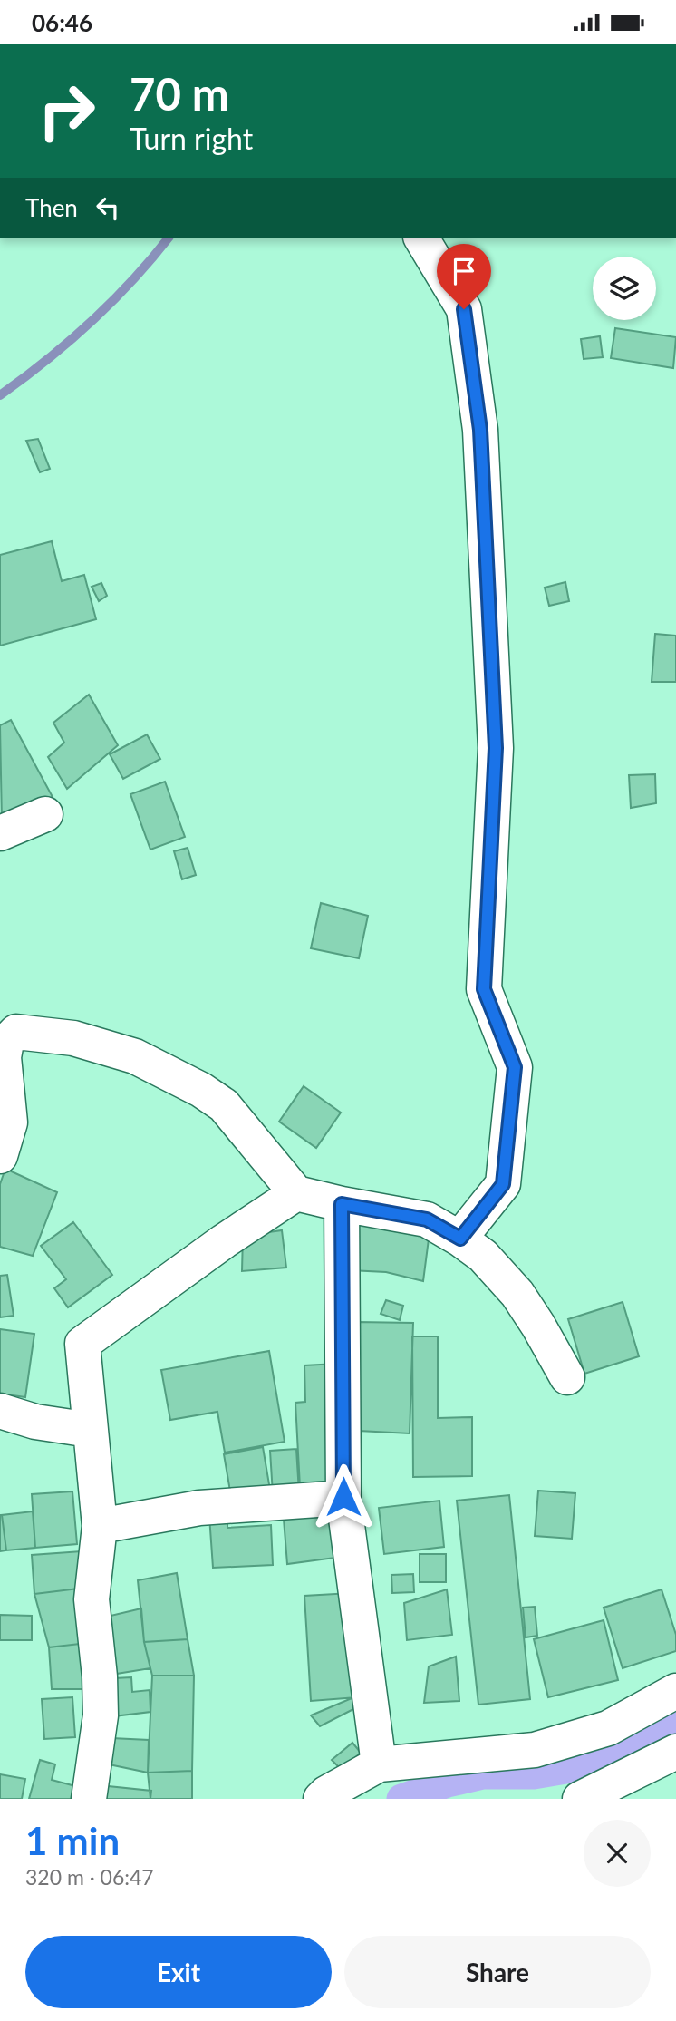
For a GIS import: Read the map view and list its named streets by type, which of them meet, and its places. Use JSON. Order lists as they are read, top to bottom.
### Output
{
  "page": {
    "status": "06:46",
    "turn": ["70 m", "Turn right"],
    "then": "Then",
    "heading": ["1 min", "320 m · 06:47"],
    "buttons": ["Exit", "Share"]
  }
}
